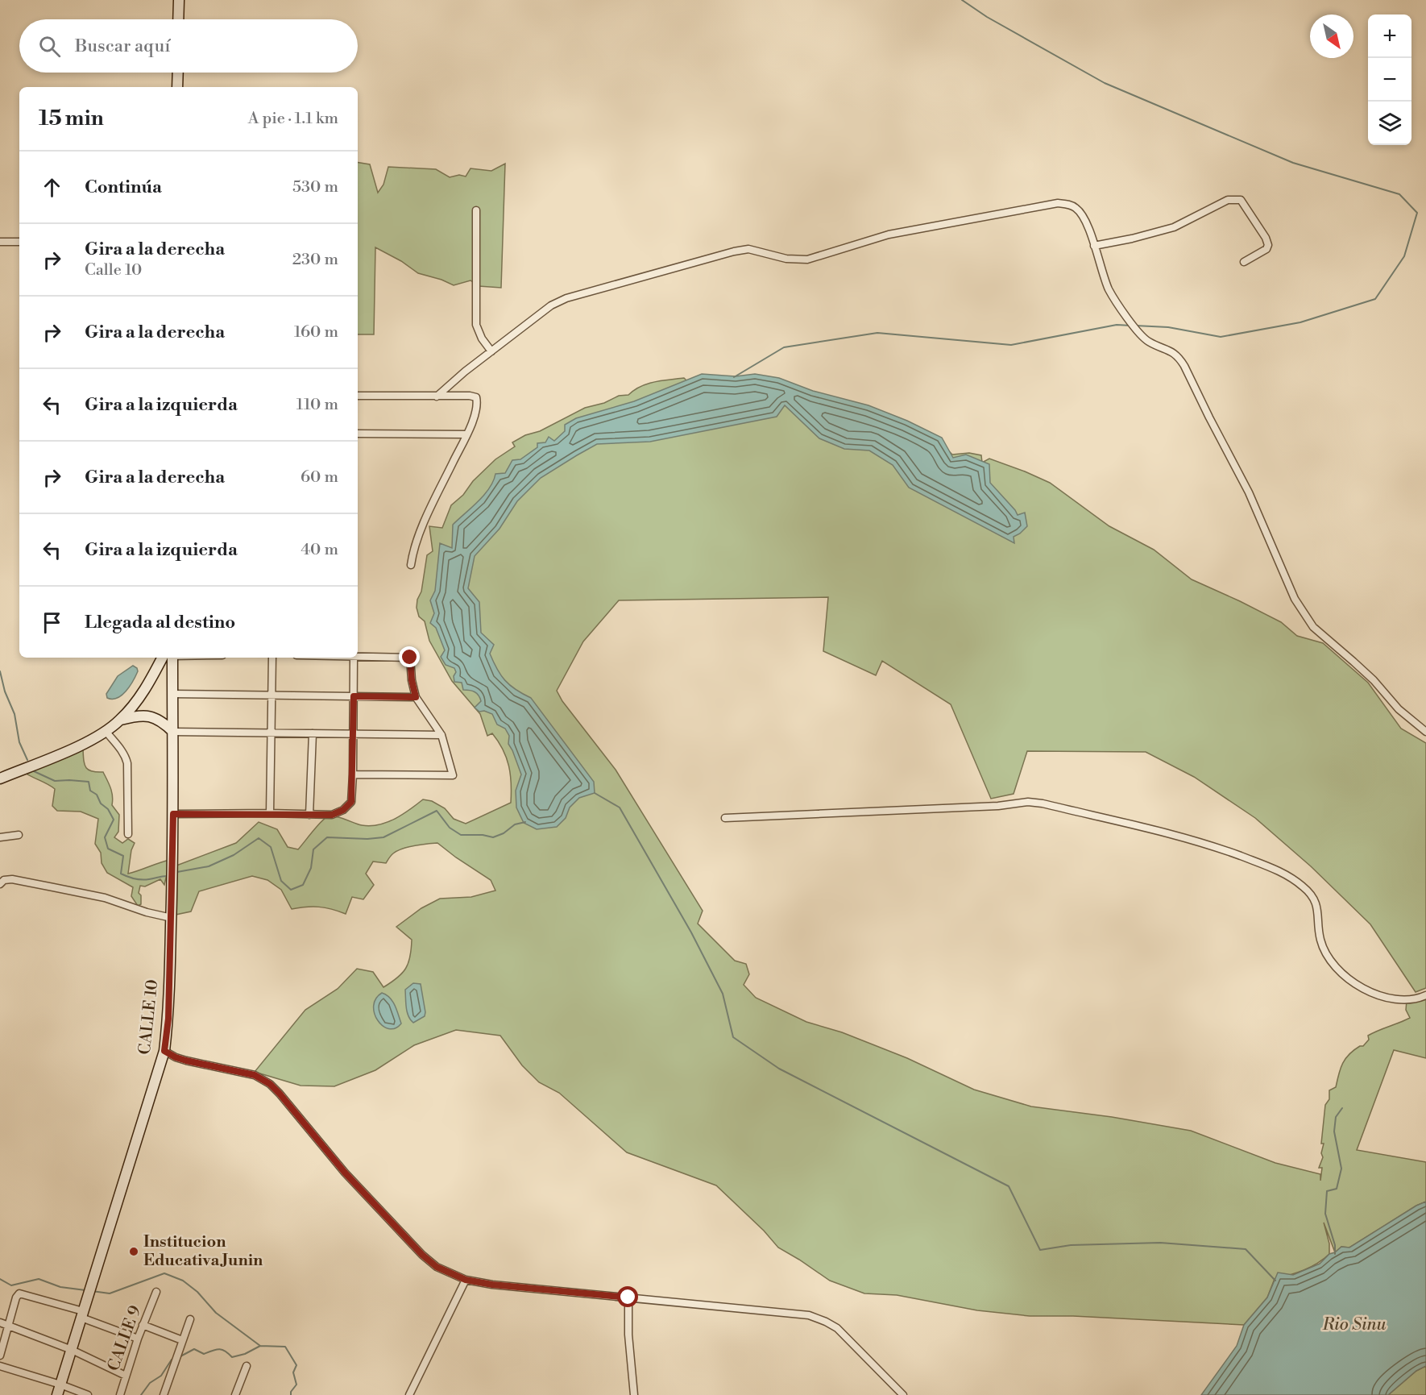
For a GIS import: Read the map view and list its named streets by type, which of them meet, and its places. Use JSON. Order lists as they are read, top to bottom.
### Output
{
  "streets": {
    "main road": ["CALLE 10"],
    "street": ["CALLE 9"]
  },
  "water": ["Rio Sinu"],
  "places": ["Institucion Educativa Junin"],
  "north": "bottom right",
  "page": {
    "map_buttons": ["+", "−"],
    "search": "Buscar aquí",
    "heading": ["15 min", "A pie · 1.1 km"],
    "list": [
      ["Continúa", "530 m"],
      ["Gira a la derecha", "Calle 10", "230 m"],
      ["Gira a la derecha", "160 m"],
      ["Gira a la izquierda", "110 m"],
      ["Gira a la derecha", "60 m"],
      ["Gira a la izquierda", "40 m"],
      "Llegada al destino"
    ]
  }
}
